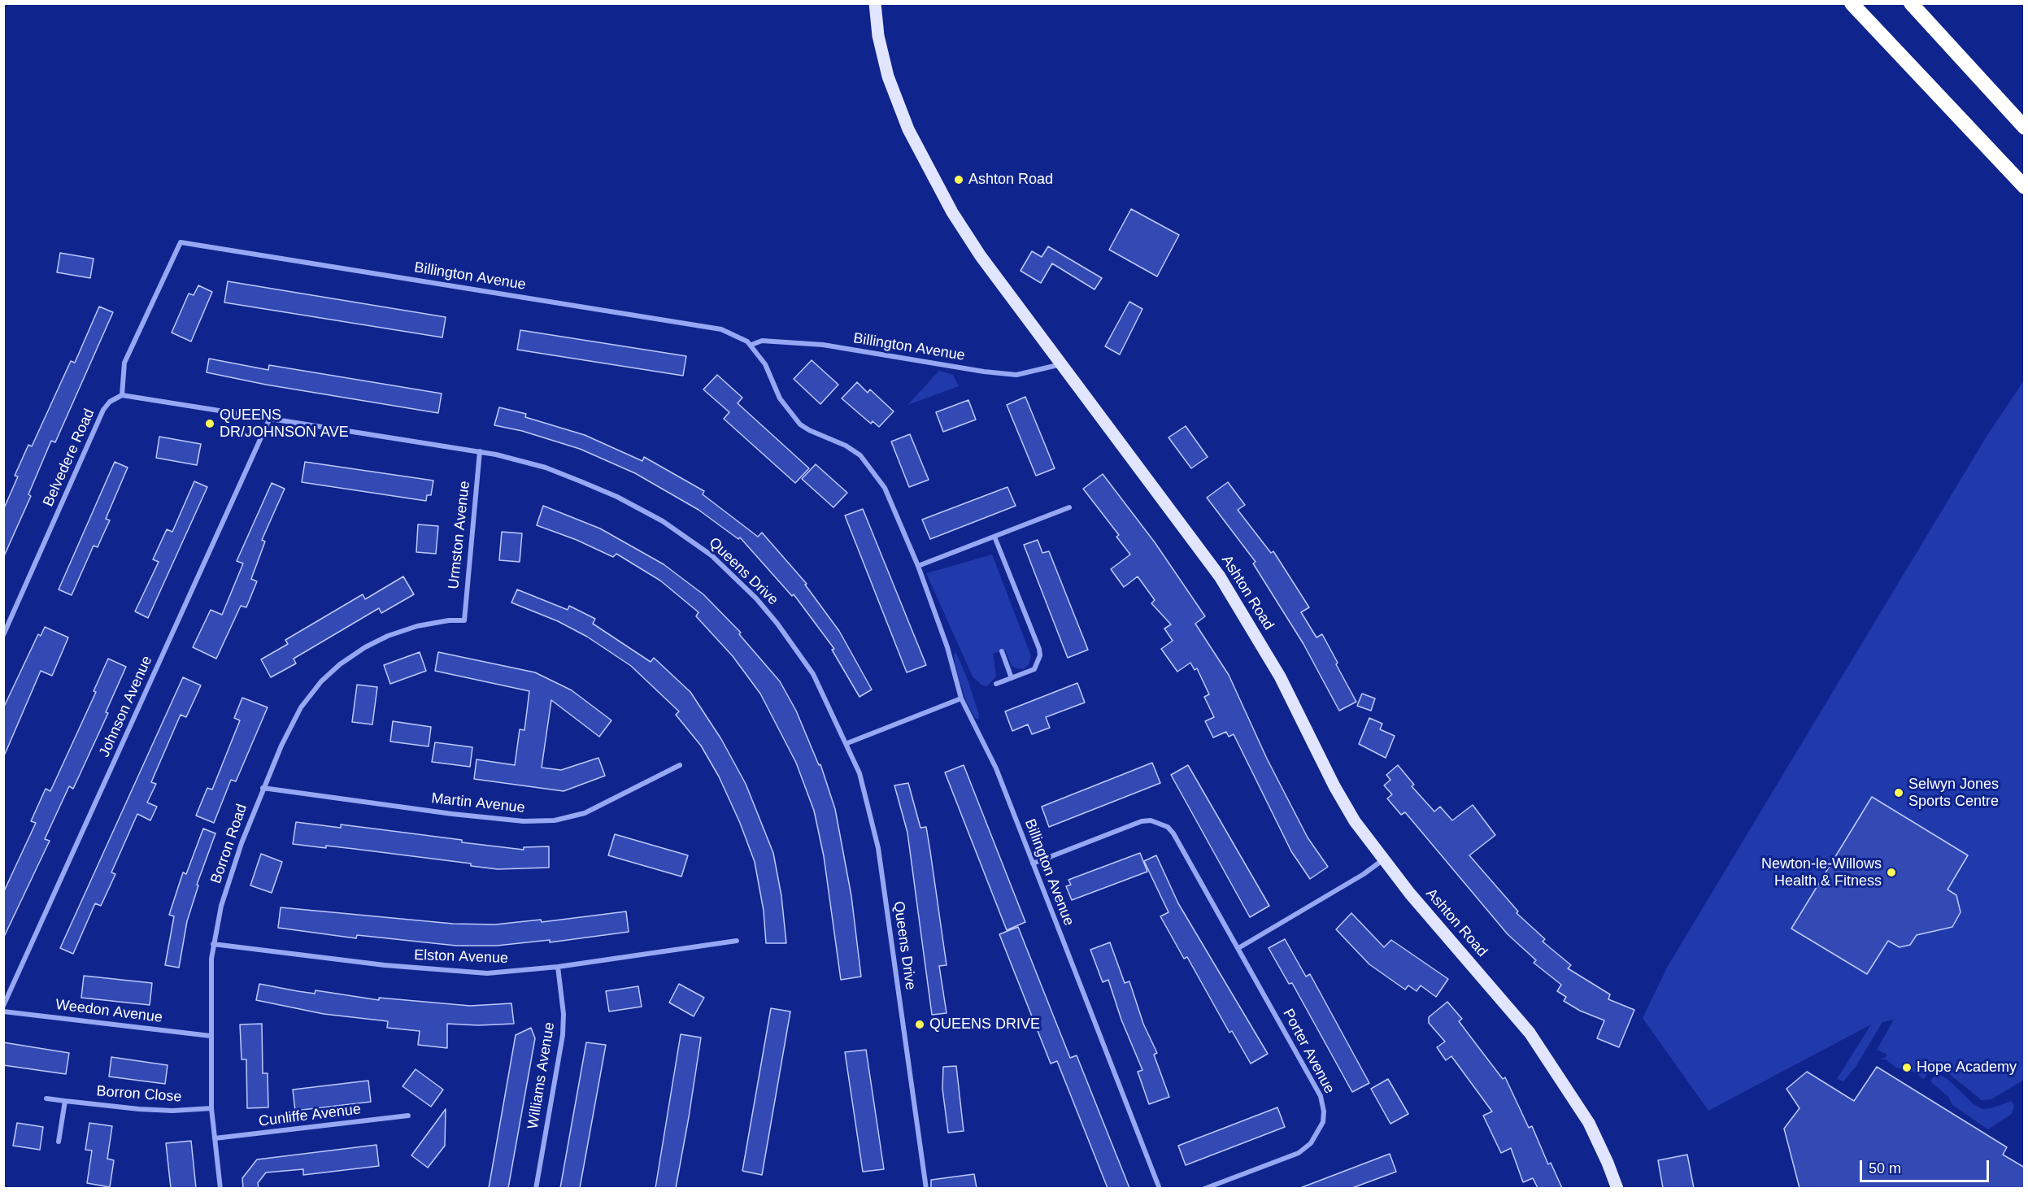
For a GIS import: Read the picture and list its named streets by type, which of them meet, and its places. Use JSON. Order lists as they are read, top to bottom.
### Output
{
  "streets": {
    "main road": ["Ashton Road"],
    "street": [
      "Billington Avenue",
      "Belvedere Road",
      "Urmston Avenue",
      "Queens Drive",
      "Johnson Avenue",
      "Martin Avenue",
      "Borron Road",
      "Elston Avenue",
      "Weedon Avenue",
      "Porter Avenue",
      "Williams Avenue",
      "Borron Close",
      "Cunliffe Avenue"
    ]
  },
  "crossings": [
    ["Billington Avenue", "Belvedere Road"],
    ["Billington Avenue", "Queens Drive"],
    ["Billington Avenue", "Ashton Road"],
    ["Billington Avenue", "Porter Avenue"],
    ["Belvedere Road", "Queens Drive"],
    ["Urmston Avenue", "Queens Drive"],
    ["Urmston Avenue", "Borron Road"],
    ["Queens Drive", "Johnson Avenue"],
    ["Martin Avenue", "Borron Road"],
    ["Borron Road", "Elston Avenue"],
    ["Borron Road", "Weedon Avenue"],
    ["Borron Road", "Borron Close"],
    ["Borron Road", "Cunliffe Avenue"],
    ["Elston Avenue", "Williams Avenue"]
  ],
  "places": [
    "Ashton Road",
    "QUEENS DR/JOHNSON AVE",
    "Selwyn Jones Sports Centre",
    "Newton-le-Willows Health & Fitness",
    "QUEENS DRIVE",
    "Hope Academy"
  ],
  "scale_bar": "50 m"
}
